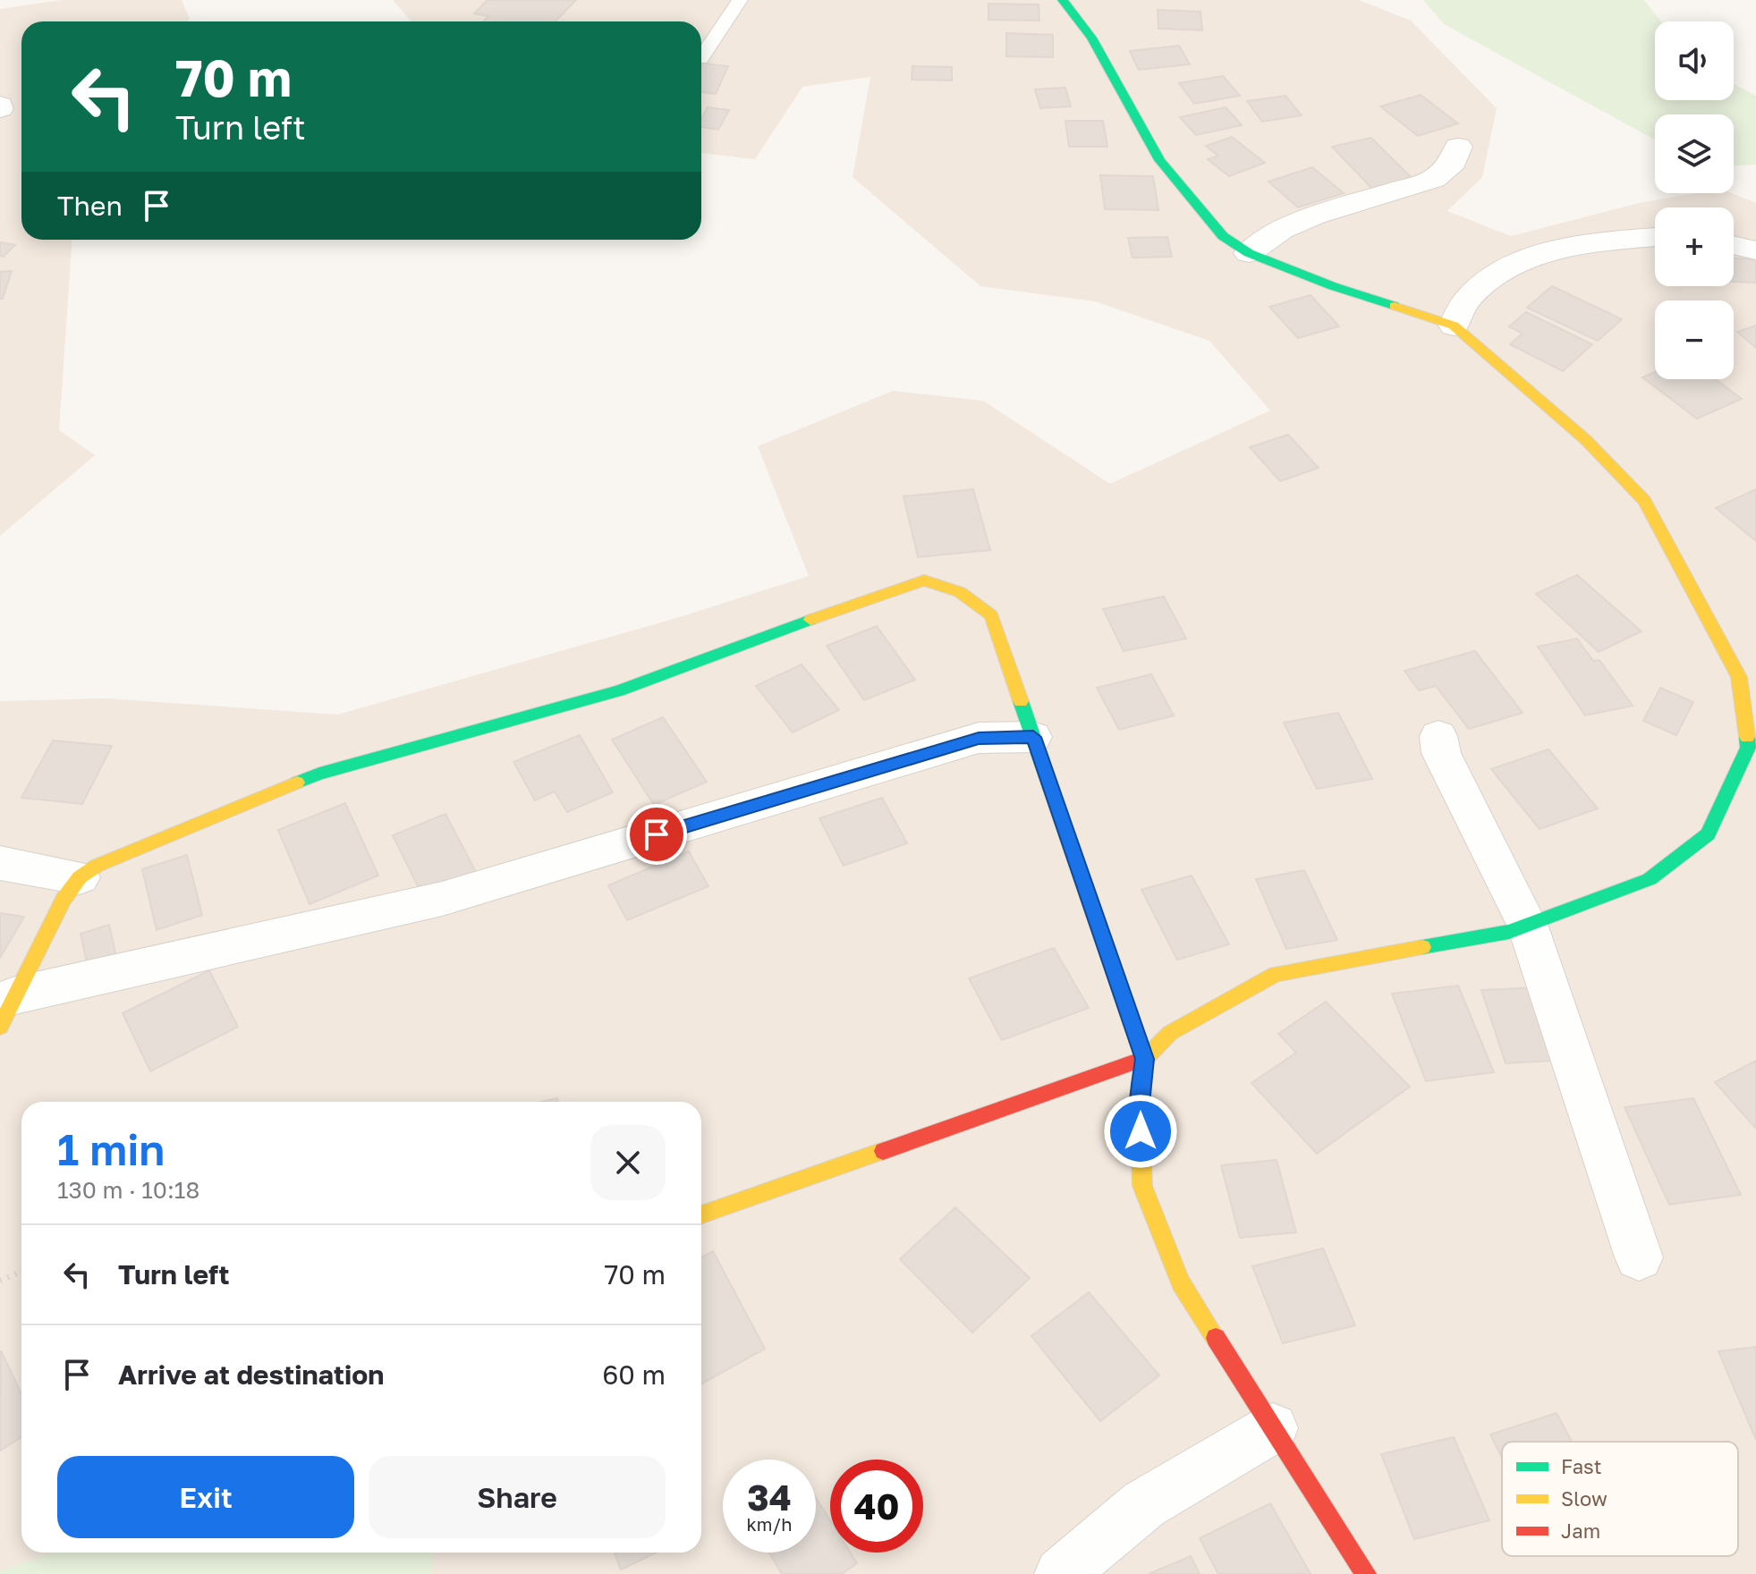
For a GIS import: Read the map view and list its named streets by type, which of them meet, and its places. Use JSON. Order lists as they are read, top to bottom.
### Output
{
  "legend": ["Fast", "Slow", "Jam"],
  "page": {
    "map_buttons": ["+", "−"],
    "turn": ["70 m", "Turn left"],
    "then": "Then",
    "heading": ["1 min", "130 m · 10:18"],
    "list": [
      {
        "name": "Turn left",
        "value": "70 m"
      },
      {
        "name": "Arrive at destination",
        "value": "60 m"
      }
    ],
    "buttons": ["Exit", "Share"],
    "speed": "34 km/h",
    "limit": "40"
  }
}
